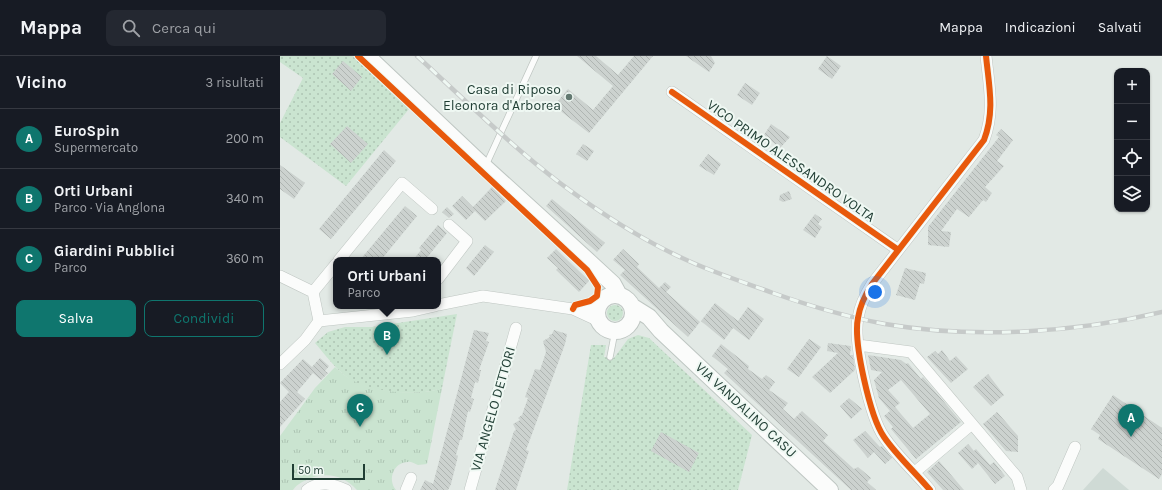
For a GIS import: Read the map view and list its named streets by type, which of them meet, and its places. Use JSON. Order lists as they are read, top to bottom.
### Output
{
  "streets": {
    "main road": ["VIA VANDALINO CASU"],
    "street": ["VICO PRIMO ALESSANDRO VOLTA", "VIA ANGELO DETTORI"]
  },
  "places": ["Casa di Riposo Eleonora d'Arborea"],
  "scale_bar": "50 m",
  "page": {
    "header": "Mappa",
    "search": "Cerca qui",
    "nav": ["Mappa", "Indicazioni", "Salvati"],
    "heading": ["Vicino", "3 risultati"],
    "map_buttons": ["+", "−"],
    "list": [
      {
        "mark": "A",
        "name": "EuroSpin",
        "note": "Supermercato",
        "value": "200 m"
      },
      {
        "mark": "B",
        "name": "Orti Urbani",
        "note": "Parco · Via Anglona",
        "value": "340 m"
      },
      {
        "mark": "C",
        "name": "Giardini Pubblici",
        "note": "Parco",
        "value": "360 m"
      }
    ],
    "popup": ["Orti Urbani", "Parco"],
    "buttons": ["Salva", "Condividi"],
    "pins": ["B", "C", "A"],
    "scale": "50 m"
  }
}
